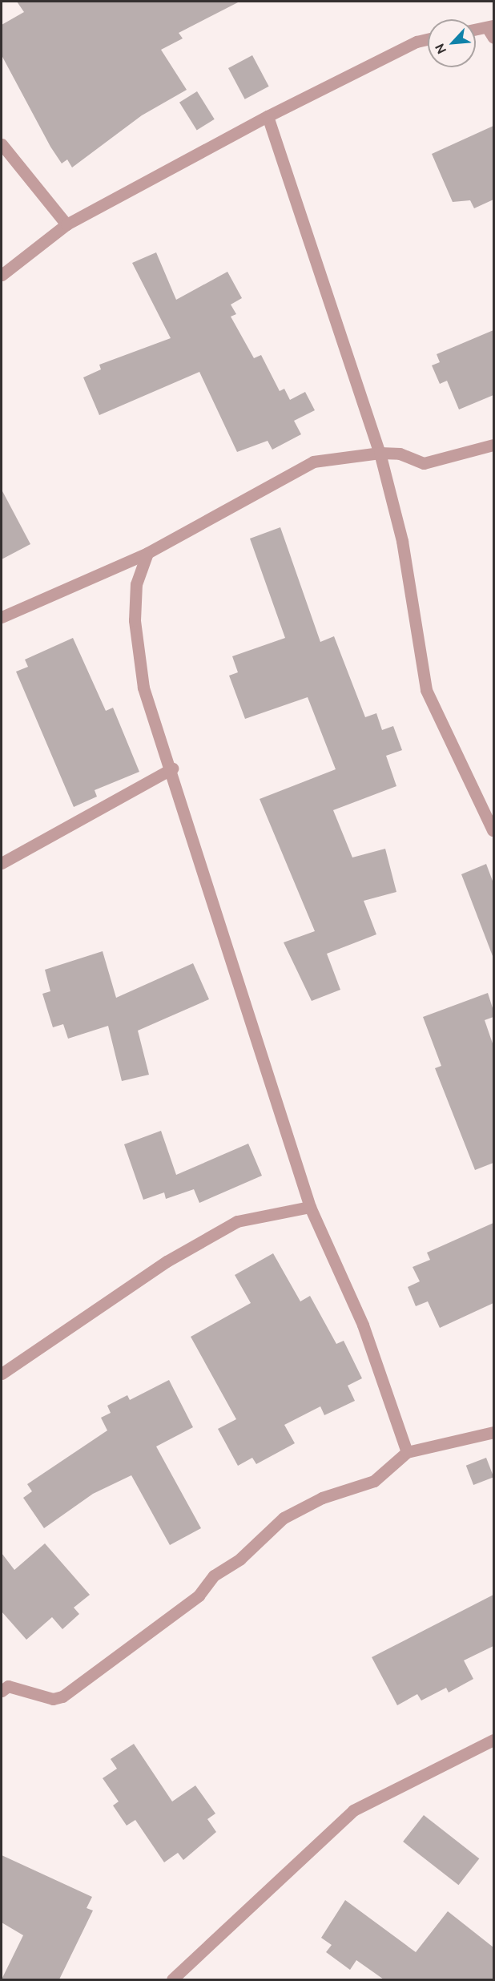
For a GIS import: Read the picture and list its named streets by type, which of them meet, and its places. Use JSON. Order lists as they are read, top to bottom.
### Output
{
  "north": "bottom left"
}
